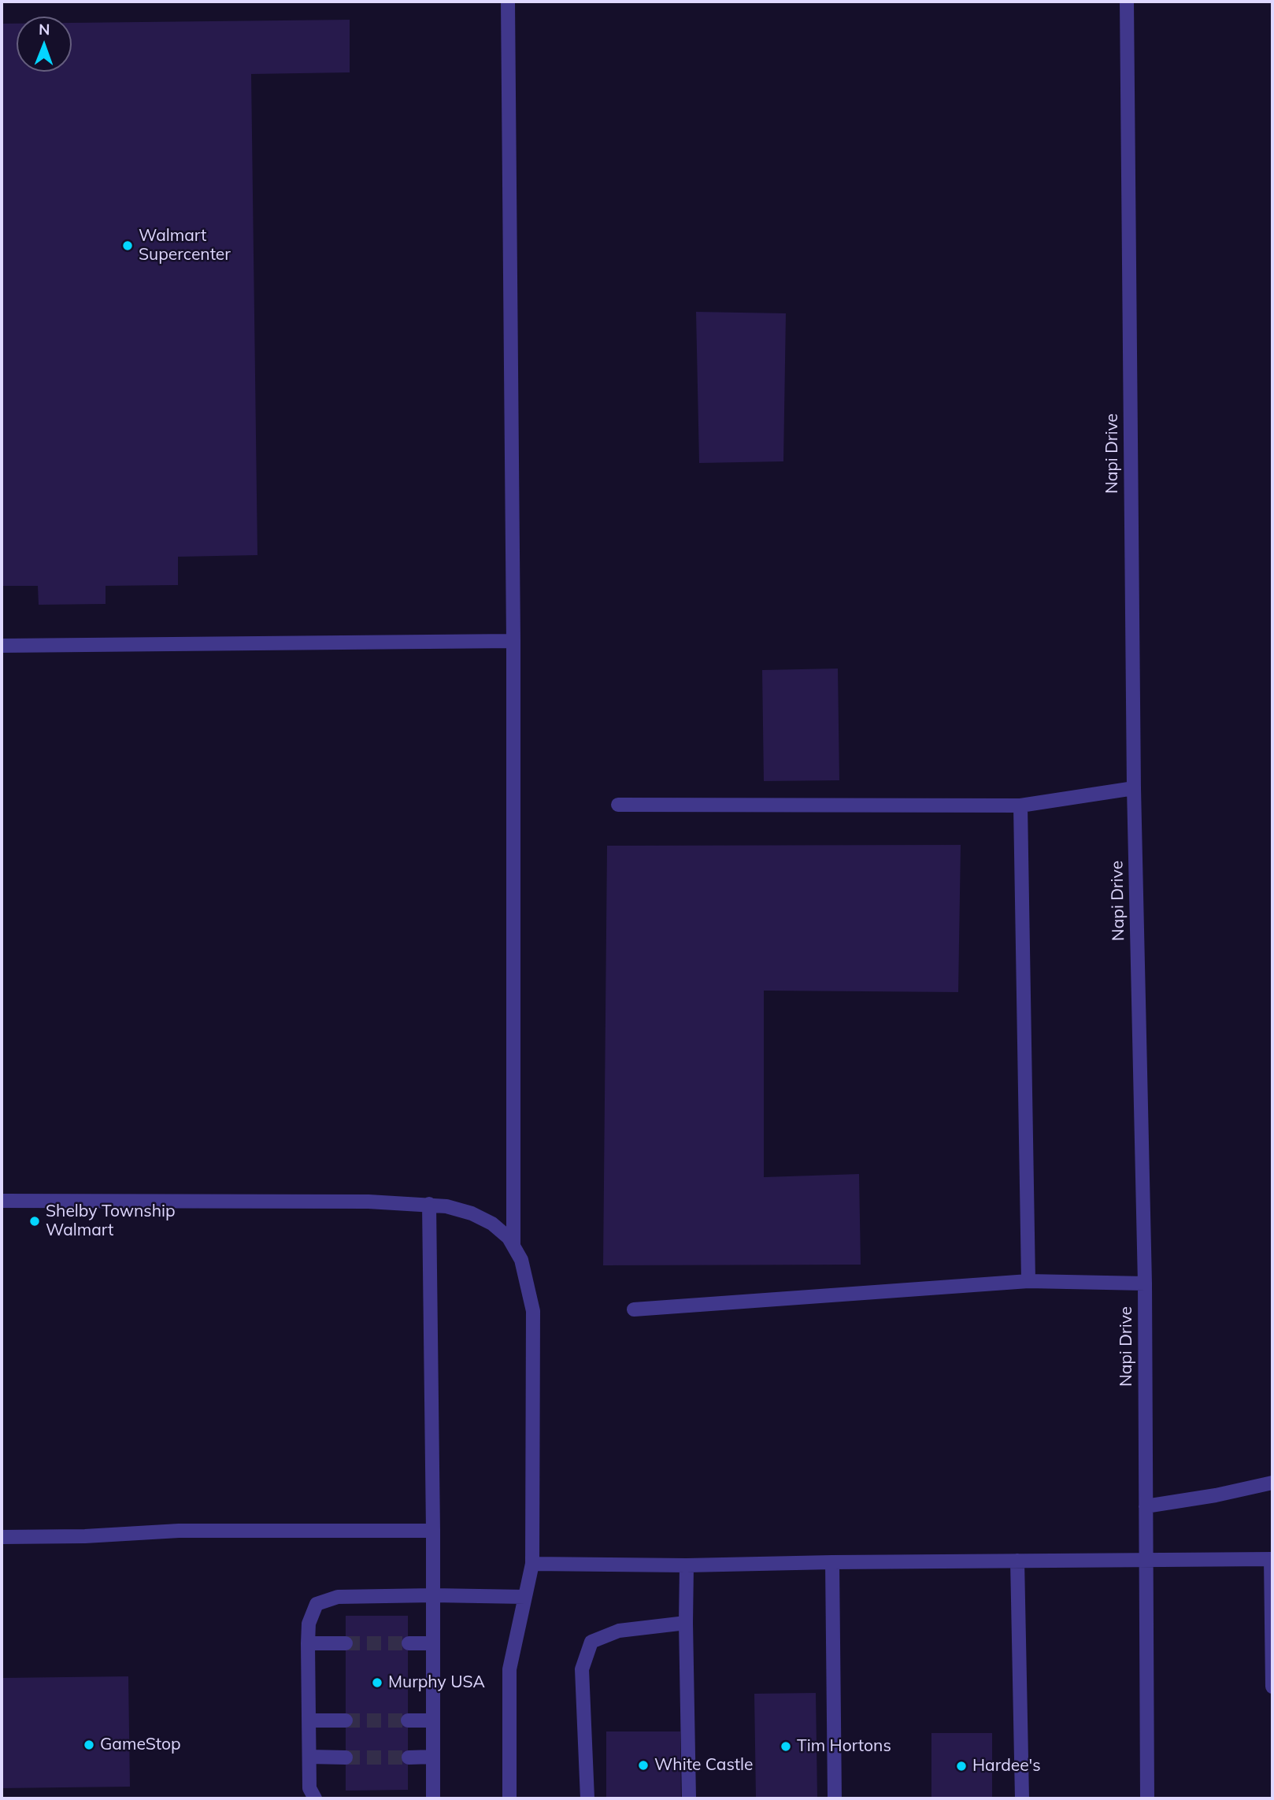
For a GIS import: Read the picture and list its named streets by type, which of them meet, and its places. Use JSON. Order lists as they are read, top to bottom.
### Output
{
  "streets": {
    "street": ["Napi Drive"]
  },
  "places": [
    "Walmart Supercenter",
    "Shelby Township Walmart",
    "Murphy USA",
    "GameStop",
    "Tim Hortons",
    "White Castle",
    "Hardee's"
  ],
  "north": "top"
}
